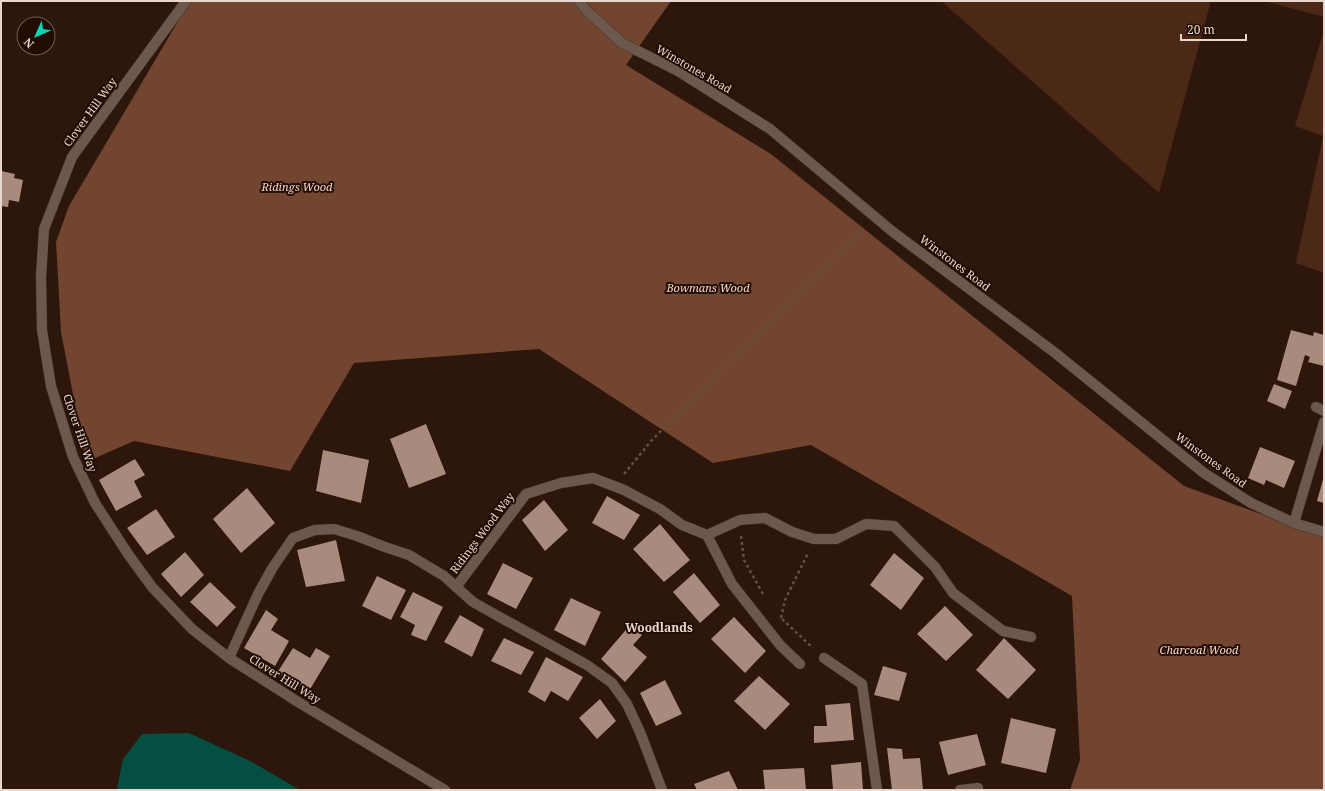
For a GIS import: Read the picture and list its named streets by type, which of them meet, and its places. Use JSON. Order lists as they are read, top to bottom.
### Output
{
  "streets": {
    "street": ["Winstones Road", "Clover Hill Way", "Ridings Wood Way"]
  },
  "crossings": [
    ["Clover Hill Way", "Ridings Wood Way"]
  ],
  "districts": ["Woodlands"],
  "parks": ["Ridings Wood", "Bowmans Wood", "Charcoal Wood"],
  "scale_bar": "20 m",
  "north": "bottom left"
}
